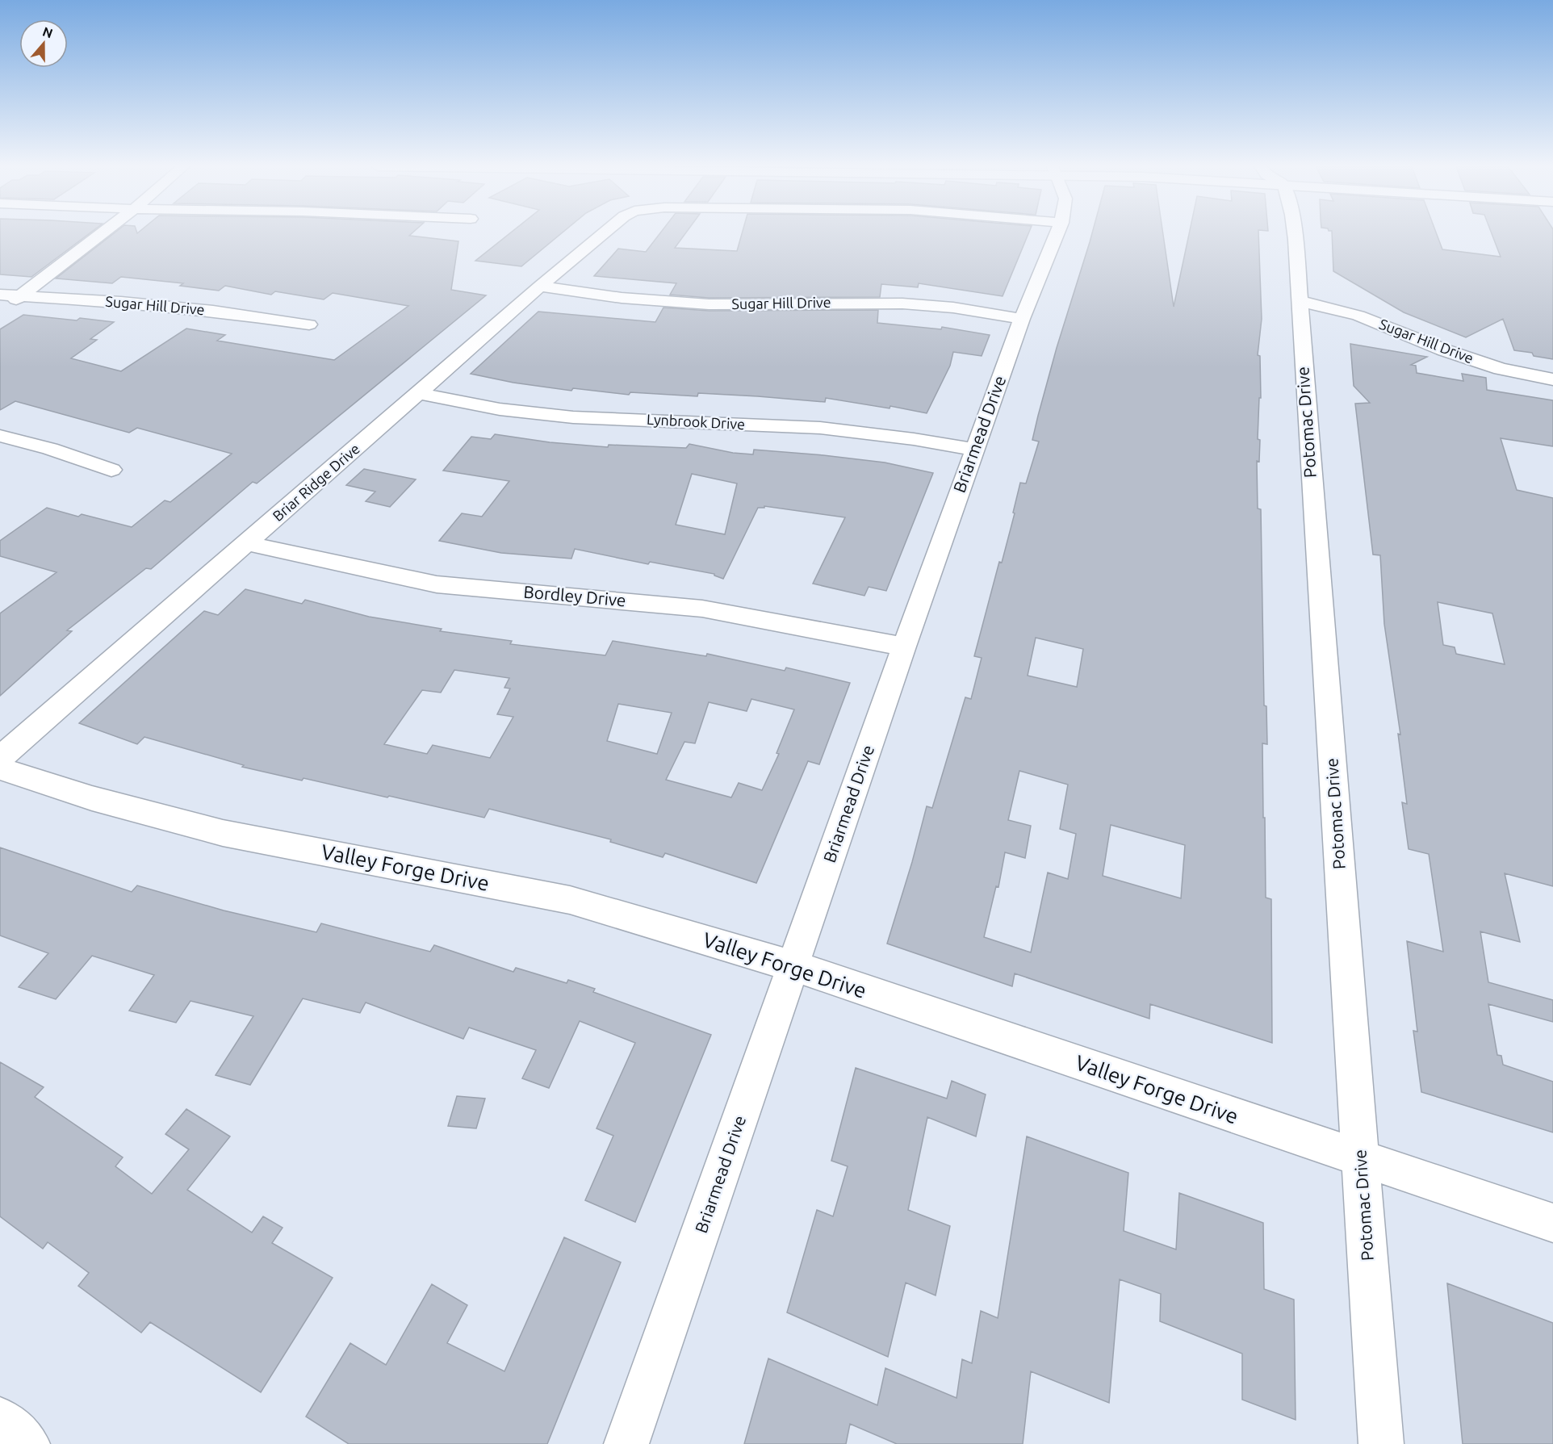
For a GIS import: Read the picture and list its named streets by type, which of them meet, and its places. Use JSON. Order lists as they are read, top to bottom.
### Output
{
  "streets": {
    "street": [
      "Sugar Hill Drive",
      "Lynbrook Drive",
      "Potomac Drive",
      "Briarmead Drive",
      "Briar Ridge Drive",
      "Bordley Drive",
      "Valley Forge Drive"
    ]
  },
  "crossings": [
    ["Sugar Hill Drive", "Potomac Drive"],
    ["Sugar Hill Drive", "Briarmead Drive"],
    ["Sugar Hill Drive", "Briar Ridge Drive"],
    ["Lynbrook Drive", "Briarmead Drive"],
    ["Lynbrook Drive", "Briar Ridge Drive"],
    ["Potomac Drive", "Valley Forge Drive"],
    ["Briarmead Drive", "Bordley Drive"],
    ["Briarmead Drive", "Valley Forge Drive"],
    ["Briar Ridge Drive", "Bordley Drive"]
  ],
  "north": "top"
}
